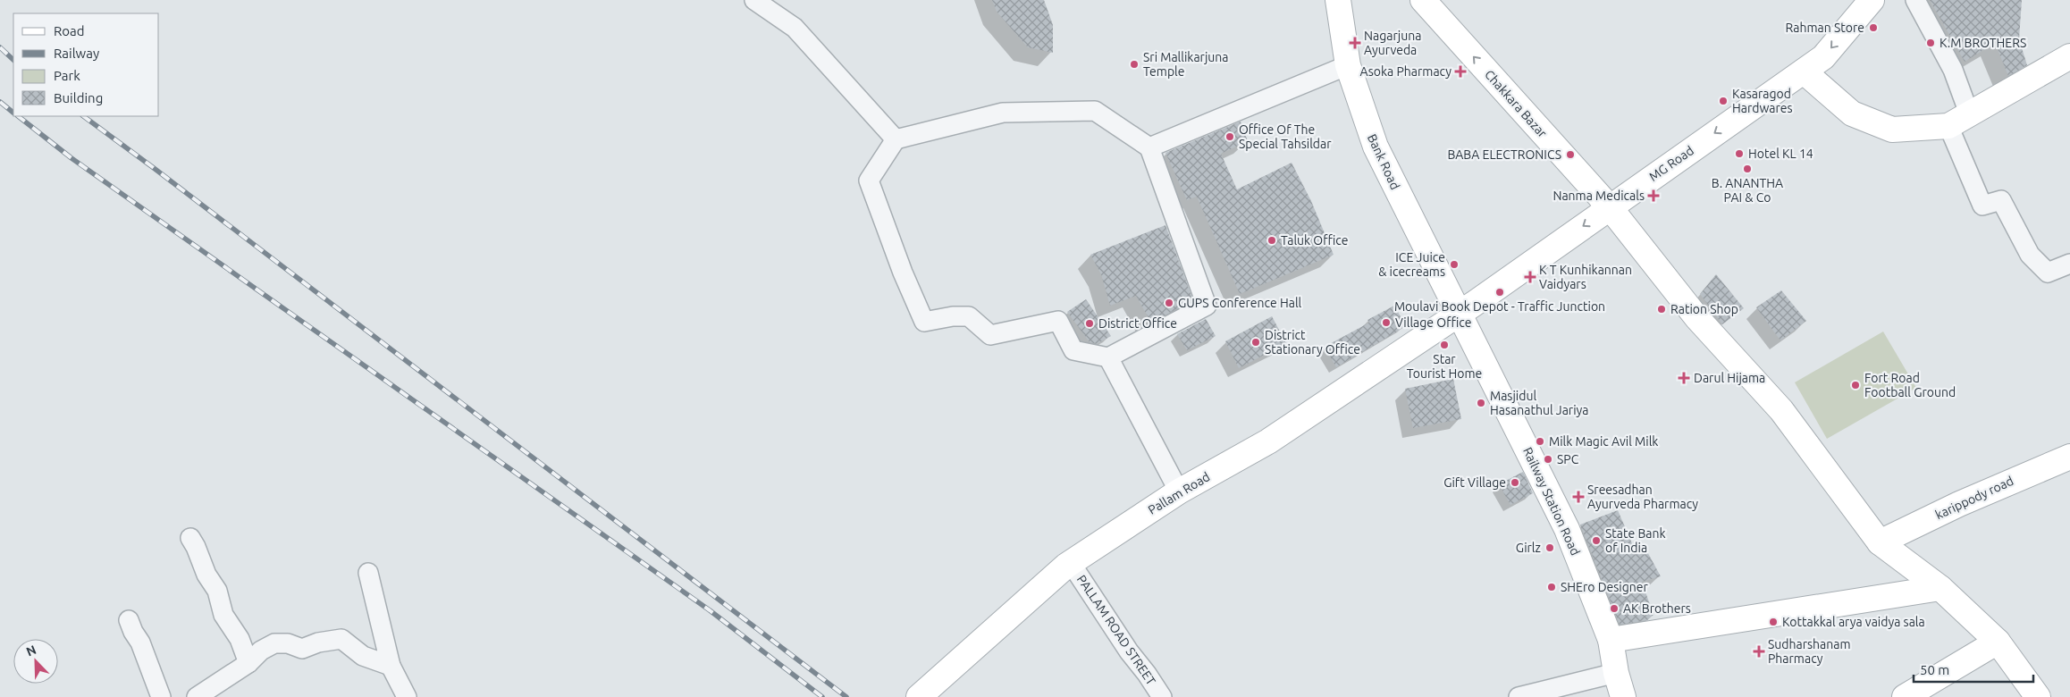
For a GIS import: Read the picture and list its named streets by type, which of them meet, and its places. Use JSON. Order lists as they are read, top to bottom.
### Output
{
  "streets": {
    "street": [
      "Chakkara Bazar",
      "Bank Road",
      "MG Road",
      "Pallam Road",
      "karippody road",
      "Railway Station Road",
      "PALLAM ROAD STREET"
    ]
  },
  "crossings": [
    ["Chakkara Bazar", "MG Road"],
    ["Chakkara Bazar", "karippody road"],
    ["Bank Road", "MG Road"],
    ["Bank Road", "Pallam Road"],
    ["Bank Road", "Railway Station Road"],
    ["MG Road", "Pallam Road"],
    ["MG Road", "Railway Station Road"],
    ["Pallam Road", "Railway Station Road"],
    ["Pallam Road", "PALLAM ROAD STREET"]
  ],
  "one_way": ["MG Road"],
  "places": {
    "other": [
      "Rahman Store",
      "K.M BROTHERS",
      "Sri Mallikarjuna Temple",
      "Kasaragod Hardwares",
      "Office Of The Special Tahsildar",
      "Hotel KL 14",
      "BABA ELECTRONICS",
      "B. ANANTHA PAI & Co",
      "Taluk Office",
      "ICE Juice & icecreams",
      "Moulavi Book Depot - Traffic Junction",
      "GUPS Conference Hall",
      "Ration Shop",
      "Village Office",
      "District Office",
      "District Stationary Office",
      "Star Tourist Home",
      "Fort Road Football Ground",
      "Masjidul Hasanathul Jariya",
      "Milk Magic Avil Milk",
      "SPC",
      "Gift Village",
      "State Bank of India",
      "Girlz",
      "SHEro Designer",
      "AK Brothers",
      "Kottakkal arya vaidya sala"
    ],
    "health": [
      "Nagarjuna Ayurveda",
      "Asoka Pharmacy",
      "Nanma Medicals",
      "K T Kunhikannan Vaidyars",
      "Darul Hijama",
      "Sreesadhan Ayurveda Pharmacy",
      "Sudharshanam Pharmacy"
    ]
  },
  "legend": [
    "Road",
    "Railway",
    "Park",
    "Building"
  ],
  "scale_bar": "50 m",
  "north": "top left"
}
